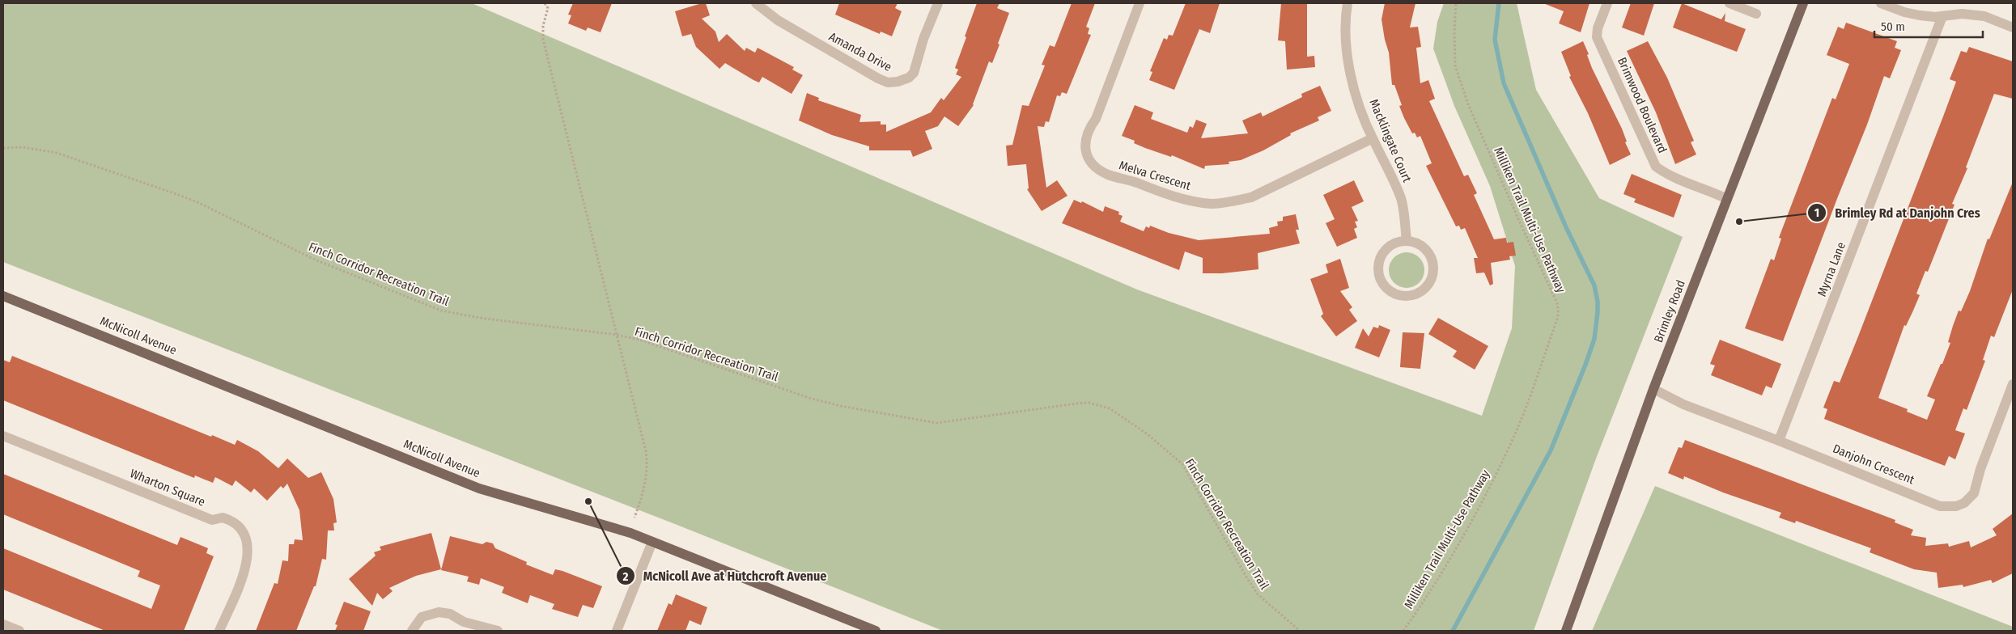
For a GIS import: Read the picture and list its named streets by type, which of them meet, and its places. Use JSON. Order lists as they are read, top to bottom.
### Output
{
  "streets": {
    "main road": ["Brimley Road", "McNicoll Avenue"],
    "street": [
      "Amanda Drive",
      "Brimwood Boulevard",
      "Macklingate Court",
      "Melva Crescent",
      "Myrna Lane",
      "Danjohn Crescent",
      "Wharton Square"
    ],
    "path": ["Milliken Trail Multi-Use Pathway", "Finch Corridor Recreation Trail"]
  },
  "crossings": [
    ["Brimwood Boulevard", "Brimley Road"],
    ["Macklingate Court", "Melva Crescent"],
    ["Myrna Lane", "Danjohn Crescent"],
    ["Brimley Road", "Danjohn Crescent"]
  ],
  "places": ["Brimley Rd at Danjohn Cres", "McNicoll Ave at Hutchcroft Avenue"],
  "scale_bar": "50 m"
}
